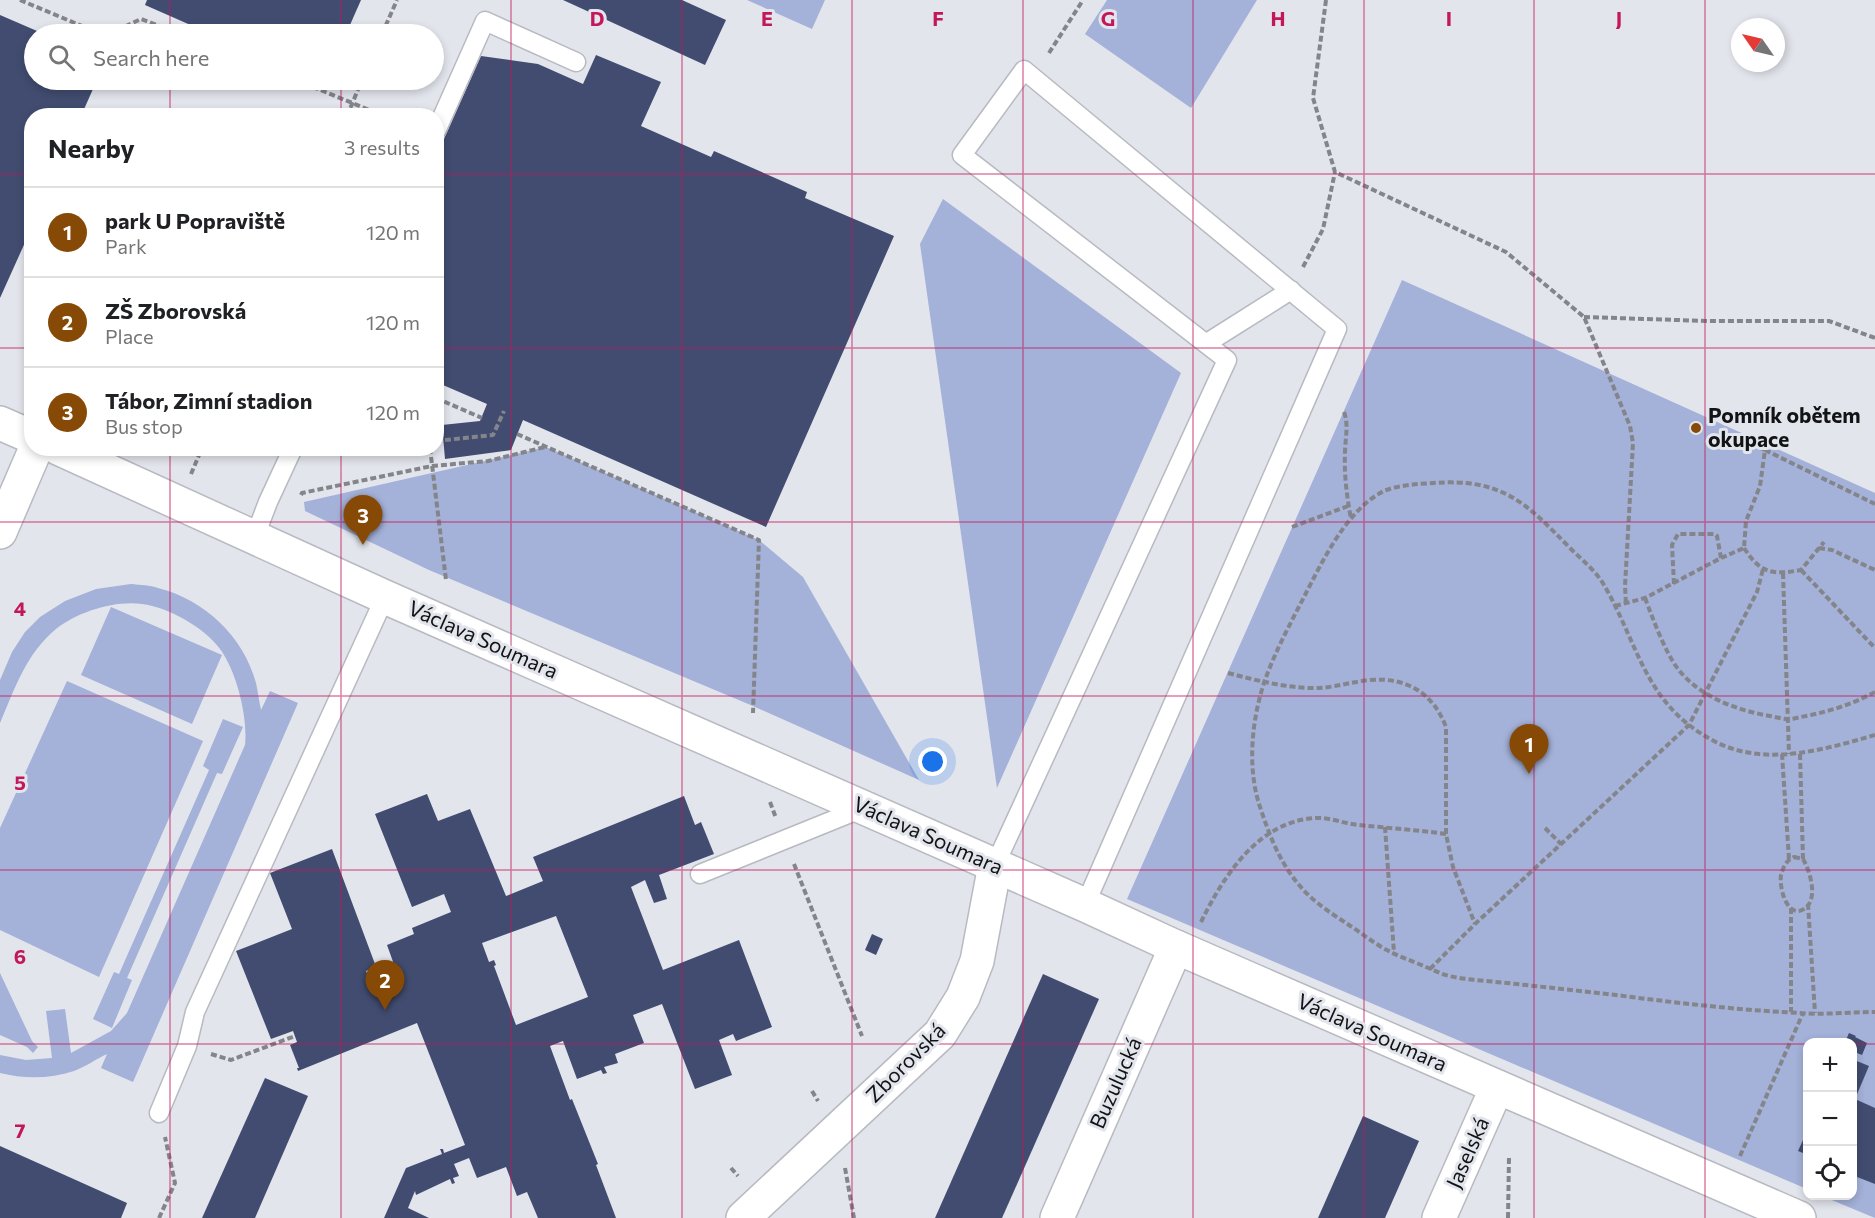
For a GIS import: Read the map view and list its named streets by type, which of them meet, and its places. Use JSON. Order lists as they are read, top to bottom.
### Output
{
  "streets": {
    "street": [
      "Václava Soumara",
      "Zborovská",
      "Buzulucká",
      "Jaselská"
    ]
  },
  "crossings": [
    ["Václava Soumara", "Zborovská"],
    ["Václava Soumara", "Buzulucká"],
    ["Václava Soumara", "Jaselská"]
  ],
  "places": ["Pomník obětem okupace"],
  "north": "top left",
  "page": {
    "search": "Search here",
    "heading": ["Nearby", "3 results"],
    "list": [
      {
        "mark": "1",
        "name": "park U Popraviště",
        "note": "Park",
        "value": "120 m"
      },
      {
        "mark": "2",
        "name": "ZŠ Zborovská",
        "note": "Place",
        "value": "120 m"
      },
      {
        "mark": "3",
        "name": "Tábor, Zimní stadion",
        "note": "Bus stop",
        "value": "120 m"
      }
    ],
    "pins": ["3", "1", "2"],
    "map_buttons": ["+", "−"]
  },
  "grid": {
    "columns": [
      "D",
      "E",
      "F",
      "G",
      "H",
      "I",
      "J"
    ],
    "rows": [
      "4",
      "5",
      "6",
      "7"
    ]
  }
}
